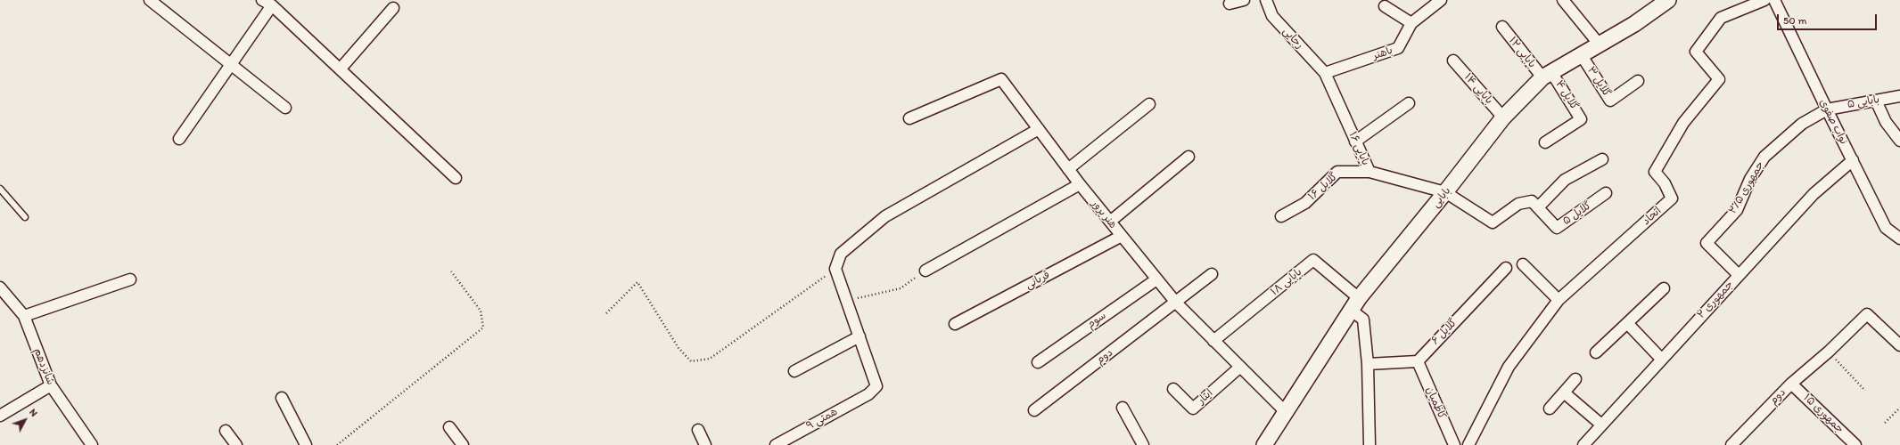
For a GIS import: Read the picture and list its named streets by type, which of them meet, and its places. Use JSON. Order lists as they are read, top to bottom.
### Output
{
  "streets": {
    "main road": ["بابایی"],
    "street": [
      "رجایی",
      "بابایی ۱۲",
      "باهنر",
      "گلایل ۳",
      "بابایی ۱۴",
      "گلایل ۴",
      "بابایی ۵",
      "نواب صفوی",
      "بابایی ۱۶",
      "گلایل ۱۶",
      "جمهوری ۲/۵",
      "گلایل ۵",
      "هنر پرور",
      "اتحاد",
      "قربانی",
      "بابایی ۱۸",
      "جمهوری ۲",
      "سوم",
      "گلایل ۶",
      "دوم",
      "شانزدهم",
      "ایثار",
      "کاظمیان",
      "جمهوری ۱۵",
      "همتی ۹"
    ]
  },
  "crossings": [
    ["رجایی", "باهنر"],
    ["رجایی", "بابایی ۱۶"],
    ["بابایی ۱۲", "گلایل ۴"],
    ["بابایی ۱۲", "بابایی"],
    ["باهنر", "بابایی ۱۶"],
    ["گلایل ۳", "بابایی"],
    ["بابایی ۱۴", "بابایی"],
    ["گلایل ۴", "بابایی"],
    ["بابایی ۵", "نواب صفوی"],
    ["بابایی ۵", "جمهوری ۲/۵"],
    ["نواب صفوی", "جمهوری ۲/۵"],
    ["نواب صفوی", "جمهوری ۲"],
    ["بابایی ۱۶", "گلایل ۱۶"],
    ["بابایی ۱۶", "بابایی"],
    ["جمهوری ۲/۵", "جمهوری ۲"],
    ["بابایی", "هنر پرور"],
    ["بابایی", "بابایی ۱۸"],
    ["هنر پرور", "قربانی"],
    ["هنر پرور", "بابایی ۱۸"],
    ["هنر پرور", "سوم"],
    ["هنر پرور", "دوم"],
    ["هنر پرور", "ایثار"],
    ["گلایل ۶", "کاظمیان"],
    ["دوم", "جمهوری ۱۵"]
  ],
  "scale_bar": "50 m",
  "north": "top right"
}
